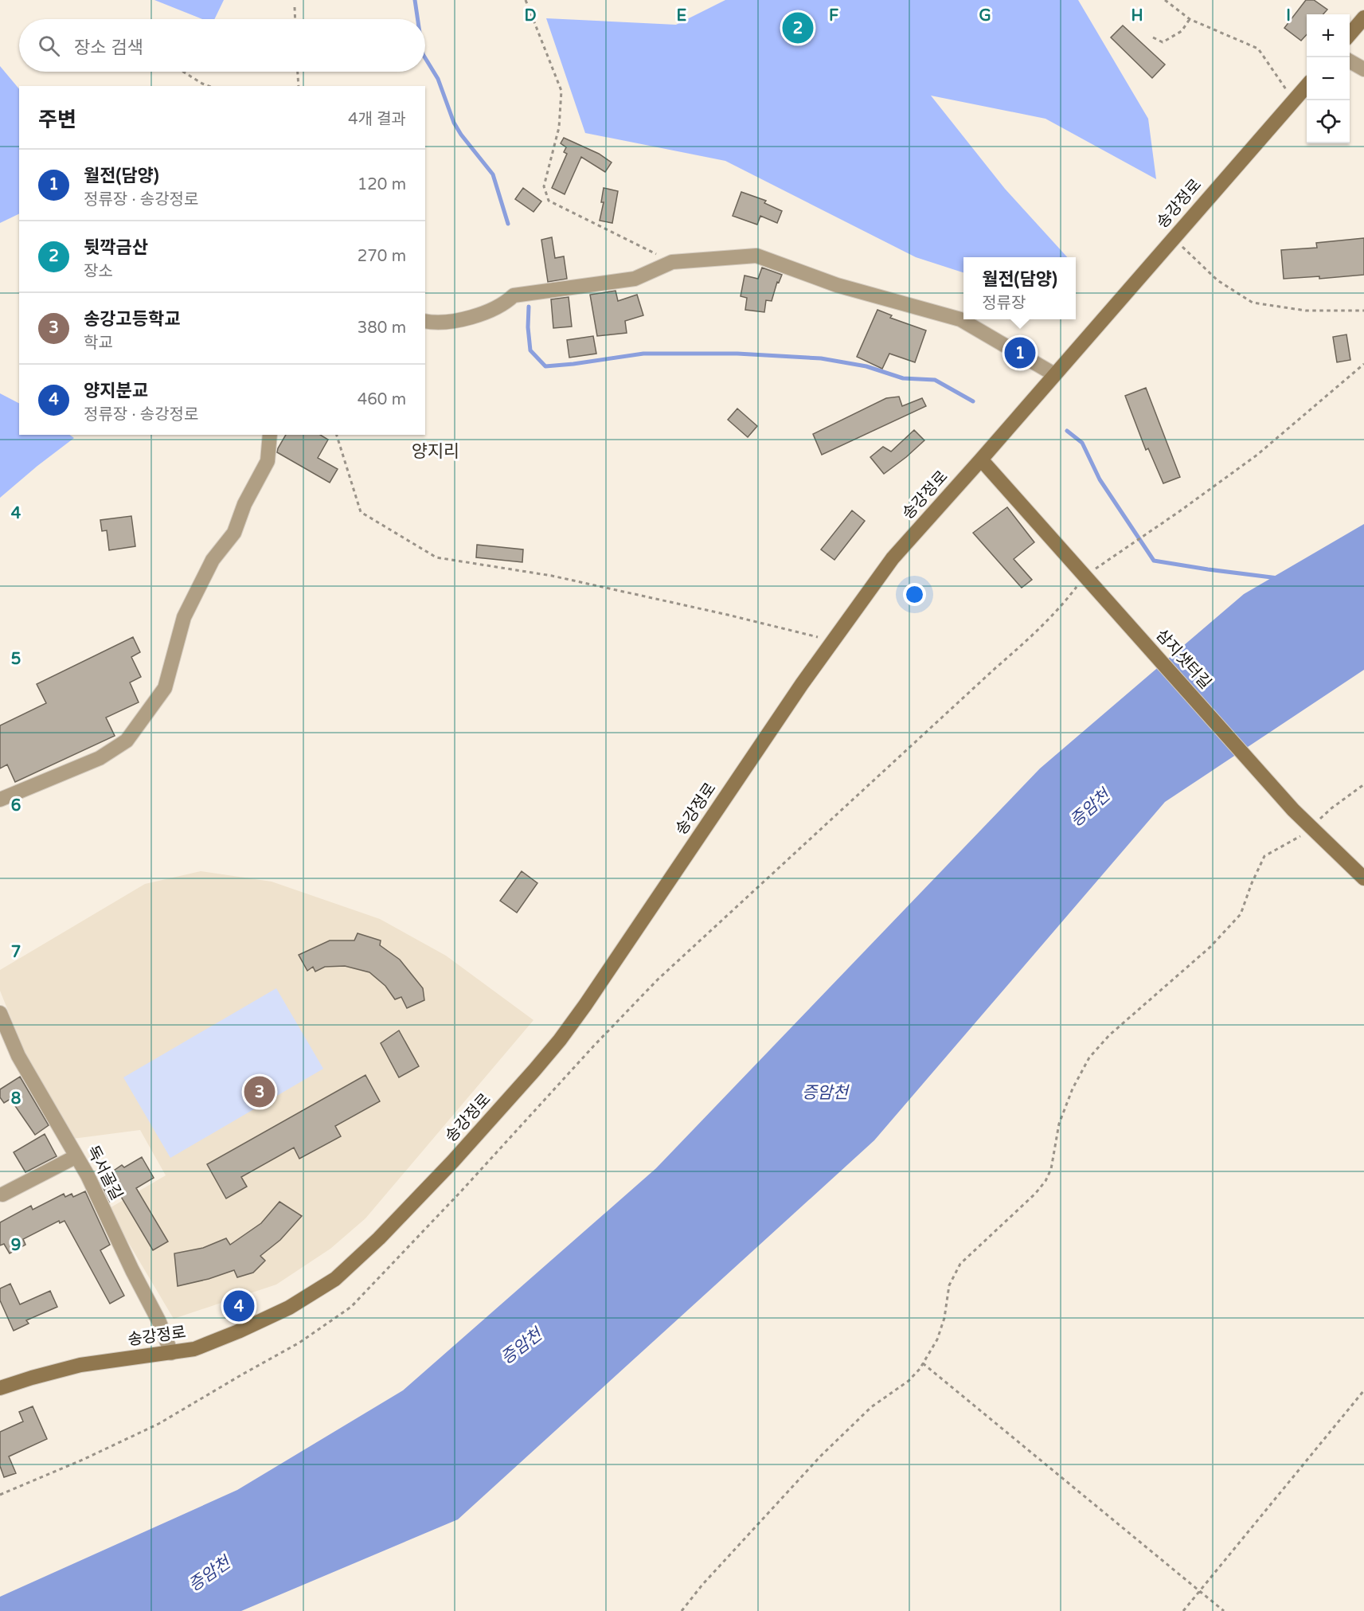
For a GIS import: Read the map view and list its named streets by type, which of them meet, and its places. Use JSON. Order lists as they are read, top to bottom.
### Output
{
  "streets": {
    "main road": ["송강정로", "삼지샛터길"],
    "street": ["독서골길"]
  },
  "crossings": [
    ["송강정로", "삼지샛터길"],
    ["송강정로", "독서골길"]
  ],
  "districts": ["양지리"],
  "water": ["증암천"],
  "page": {
    "pins": [
      "2",
      "1",
      "3",
      "4"
    ],
    "map_buttons": ["+", "−"],
    "search": "장소 검색",
    "heading": ["주변", "4개 결과"],
    "list": [
      {
        "mark": "1",
        "name": "월전(담양)",
        "note": "정류장 · 송강정로",
        "value": "120 m"
      },
      {
        "mark": "2",
        "name": "뒷깍금산",
        "note": "장소",
        "value": "270 m"
      },
      {
        "mark": "3",
        "name": "송강고등학교",
        "note": "학교",
        "value": "380 m"
      },
      {
        "mark": "4",
        "name": "양지분교",
        "note": "정류장 · 송강정로",
        "value": "460 m"
      }
    ],
    "popup": ["월전(담양)", "정류장"]
  },
  "grid": {
    "columns": [
      "D",
      "E",
      "F",
      "G",
      "H",
      "I"
    ],
    "rows": [
      "4",
      "5",
      "6",
      "7",
      "8",
      "9"
    ]
  }
}
